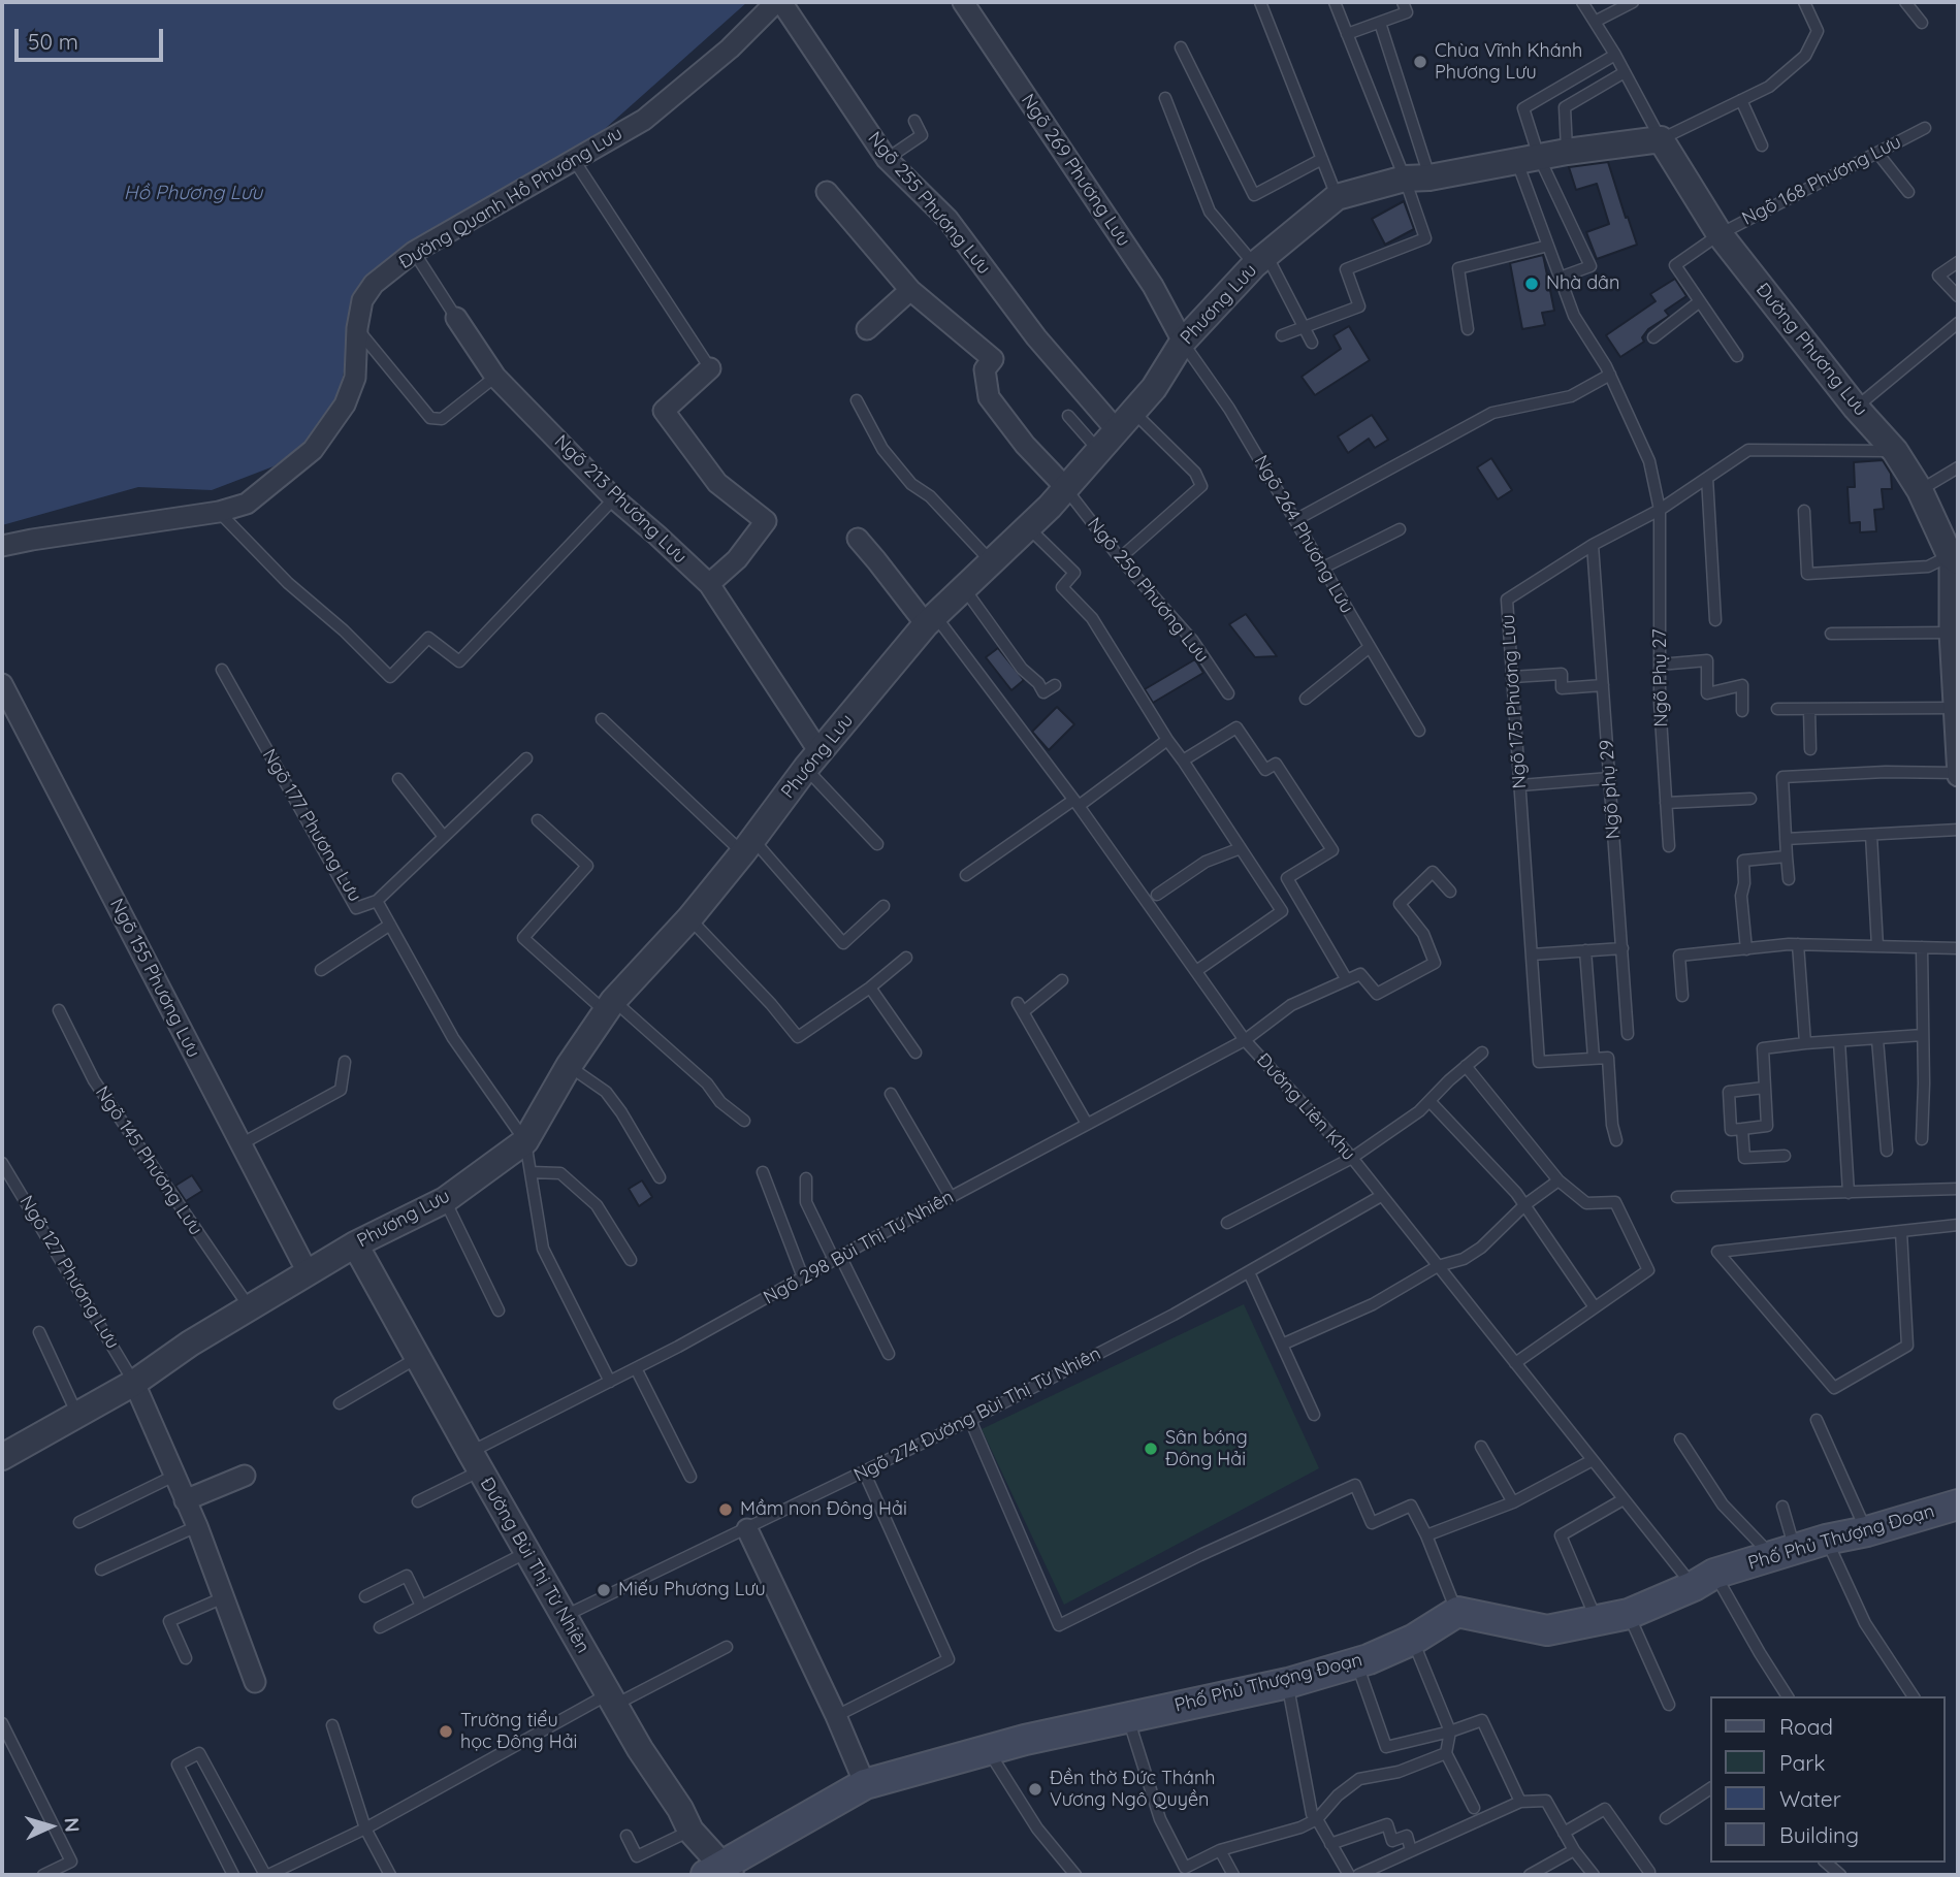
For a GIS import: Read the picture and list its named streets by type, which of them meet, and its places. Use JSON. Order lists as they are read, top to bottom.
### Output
{
  "streets": {
    "main road": ["Phố Phủ Thượng Đoạn"],
    "street": [
      "Ngõ 269 Phương Lưu",
      "Đường Quanh Hồ Phương Lưu",
      "Ngõ 255 Phương Lưu",
      "Phương Lưu",
      "Đường Phương Lưu",
      "Ngõ 213 Phương Lưu",
      "Ngõ 155 Phương Lưu",
      "Đường Bùi Thị Từ Nhiên"
    ],
    "lane": [
      "Ngõ 168 Phương Lưu",
      "Ngõ 264 Phương Lưu",
      "Ngõ 250 Phương Lưu",
      "Ngõ Phụ 27",
      "Ngõ 175 Phương Lưu",
      "Ngõ phụ 29",
      "Ngõ 177 Phương Lưu",
      "Đường Liên Khu",
      "Ngõ 145 Phương Lưu",
      "Ngõ 298 Bùi Thị Tự Nhiên",
      "Ngõ 127 Phương Lưu",
      "Ngõ 274 Đường Bùi Thị Từ Nhiên"
    ]
  },
  "crossings": [
    ["Ngõ 269 Phương Lưu", "Phương Lưu"],
    ["Ngõ 269 Phương Lưu", "Ngõ 264 Phương Lưu"],
    ["Ngõ 168 Phương Lưu", "Đường Phương Lưu"],
    ["Đường Quanh Hồ Phương Lưu", "Ngõ 255 Phương Lưu"],
    ["Đường Quanh Hồ Phương Lưu", "Ngõ 213 Phương Lưu"],
    ["Ngõ 255 Phương Lưu", "Phương Lưu"],
    ["Phương Lưu", "Đường Phương Lưu"],
    ["Phương Lưu", "Ngõ 213 Phương Lưu"],
    ["Phương Lưu", "Ngõ 264 Phương Lưu"],
    ["Phương Lưu", "Ngõ 250 Phương Lưu"],
    ["Phương Lưu", "Ngõ Phụ 27"],
    ["Phương Lưu", "Ngõ 177 Phương Lưu"],
    ["Phương Lưu", "Ngõ 155 Phương Lưu"],
    ["Phương Lưu", "Đường Liên Khu"],
    ["Phương Lưu", "Ngõ 145 Phương Lưu"],
    ["Phương Lưu", "Ngõ 127 Phương Lưu"],
    ["Phương Lưu", "Đường Bùi Thị Từ Nhiên"],
    ["Đường Phương Lưu", "Ngõ 175 Phương Lưu"],
    ["Ngõ Phụ 27", "Ngõ 175 Phương Lưu"],
    ["Ngõ 175 Phương Lưu", "Ngõ phụ 29"],
    ["Đường Liên Khu", "Ngõ 298 Bùi Thị Tự Nhiên"],
    ["Đường Liên Khu", "Ngõ 274 Đường Bùi Thị Từ Nhiên"],
    ["Đường Liên Khu", "Phố Phủ Thượng Đoạn"],
    ["Ngõ 298 Bùi Thị Tự Nhiên", "Đường Bùi Thị Từ Nhiên"],
    ["Ngõ 274 Đường Bùi Thị Từ Nhiên", "Đường Bùi Thị Từ Nhiên"],
    ["Phố Phủ Thượng Đoạn", "Đường Bùi Thị Từ Nhiên"]
  ],
  "water": ["Hồ Phương Lưu"],
  "places": [
    "Chùa Vĩnh Khánh Phương Lưu",
    "Nhà dân",
    "Sân bóng Đông Hải",
    "Mầm non Đông Hải",
    "Miếu Phương Lưu",
    "Trường tiểu học Đông Hải",
    "Đền thờ Đức Thánh Vương Ngô Quyền"
  ],
  "legend": [
    "Road",
    "Park",
    "Water",
    "Building"
  ],
  "scale_bar": "50 m",
  "north": "right"
}
